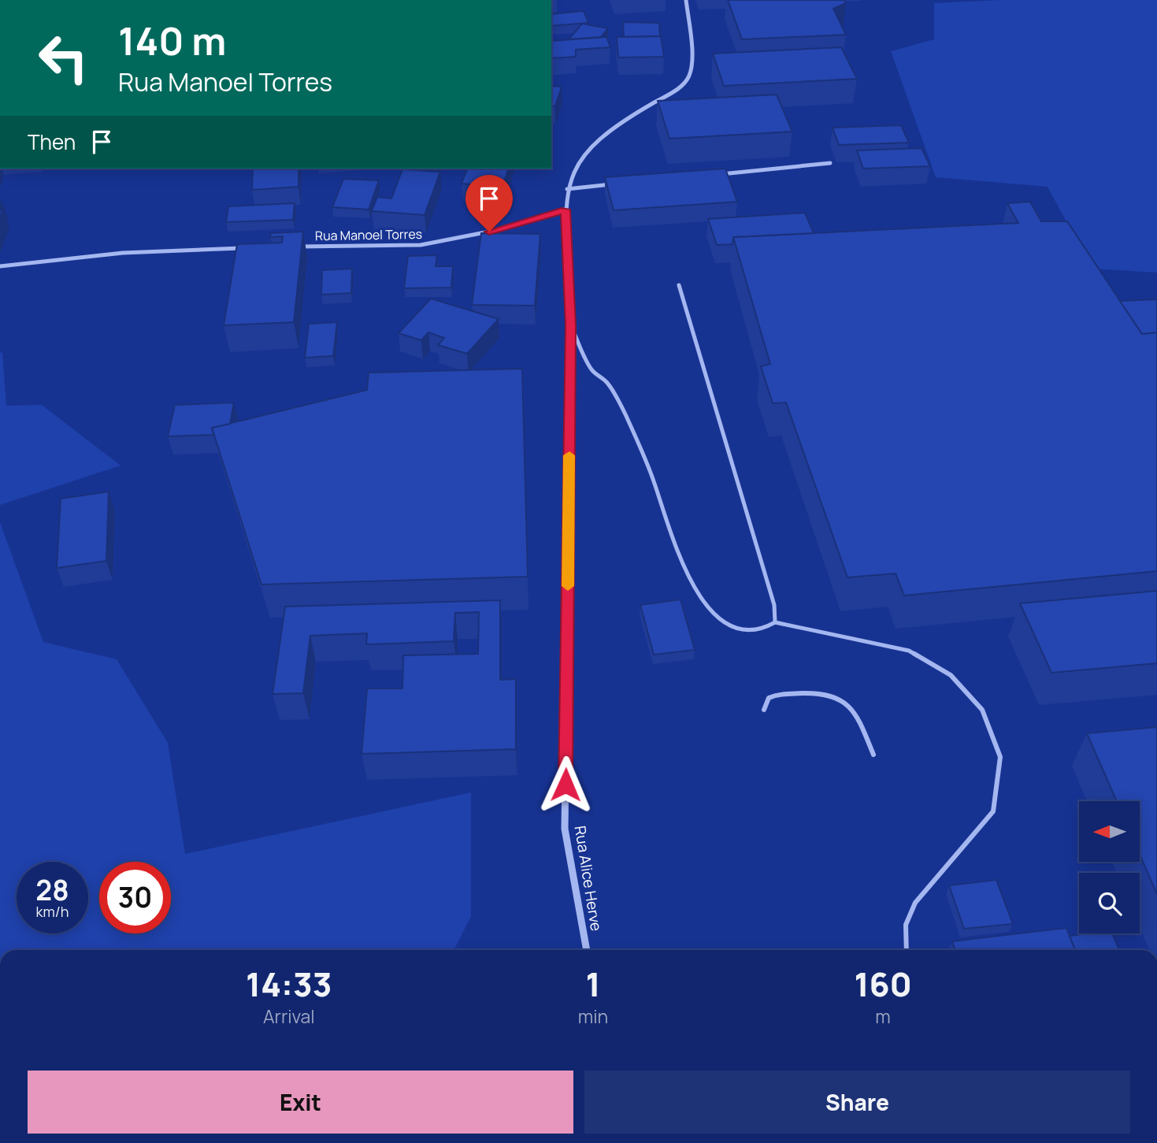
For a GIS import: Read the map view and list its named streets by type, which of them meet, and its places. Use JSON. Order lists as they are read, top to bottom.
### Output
{
  "streets": {
    "street": ["Rua Manoel Torres", "Rua Alice Herve"]
  },
  "crossings": [
    ["Rua Manoel Torres", "Rua Alice Herve"]
  ],
  "north": "left",
  "page": {
    "turn": ["140 m", "Rua Manoel Torres"],
    "then": "Then",
    "speed": "28 km/h",
    "limit": "30",
    "eta": [
      "14:33",
      "Arrival",
      "1",
      "min",
      "160",
      "m"
    ],
    "buttons": ["Exit", "Share"]
  }
}
